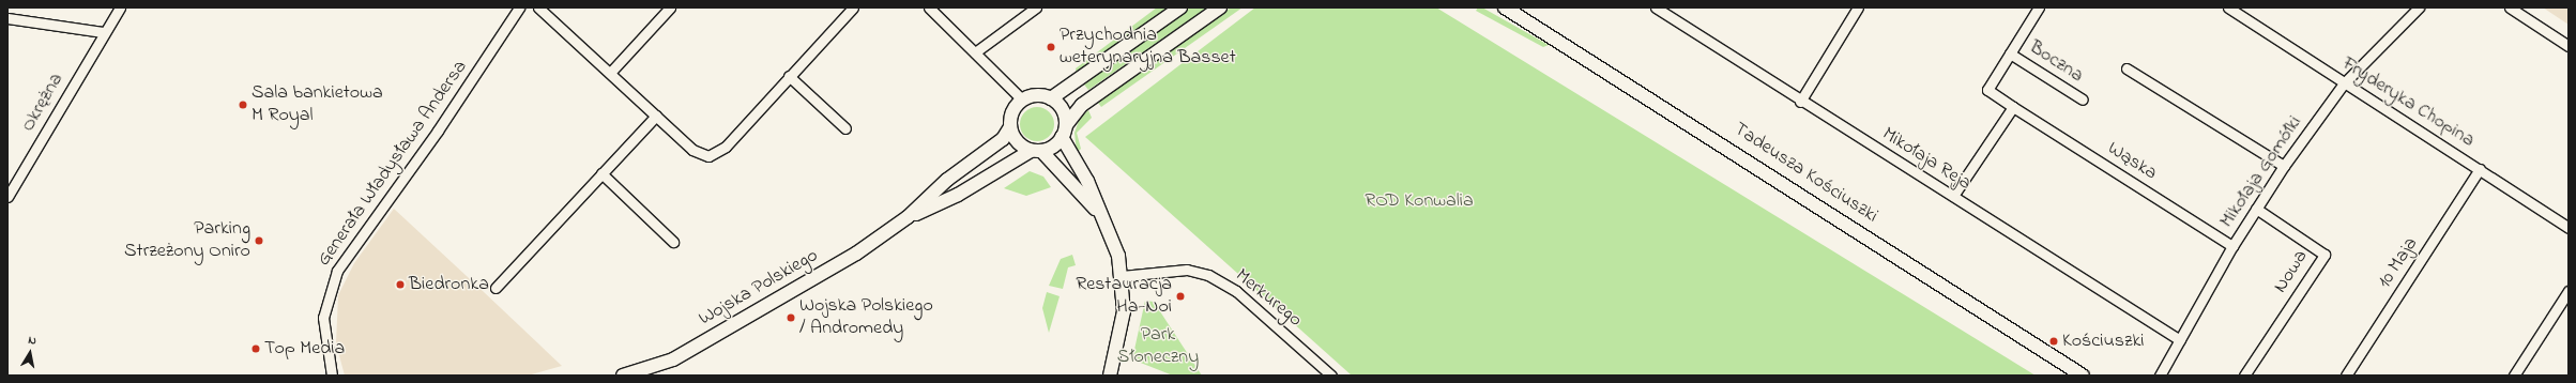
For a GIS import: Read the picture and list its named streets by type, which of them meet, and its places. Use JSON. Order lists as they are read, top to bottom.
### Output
{
  "streets": {
    "street": [
      "Boczna",
      "Okrężna",
      "Fryderyka Chopina",
      "Mikołaja Reja",
      "Wąska",
      "Generała Władysława Andersa",
      "Mikołaja Gomółki",
      "Tadeusza Kościuszki",
      "10 Maja",
      "Nowa",
      "Wojska Polskiego",
      "Merkurego"
    ]
  },
  "crossings": [
    ["Boczna", "Wąska"],
    ["Fryderyka Chopina", "Mikołaja Gomółki"],
    ["Fryderyka Chopina", "10 Maja"],
    ["Mikołaja Reja", "Mikołaja Gomółki"],
    ["Wąska", "Mikołaja Gomółki"],
    ["Mikołaja Gomółki", "Nowa"]
  ],
  "parks": ["ROD Konwalia", "Park Słoneczny"],
  "places": [
    "Przychodnia weterynaryjna Basset",
    "Sala bankietowa M Royal",
    "Parking Strzeżony Oniro",
    "Biedronka",
    "Restauracja Ha-Noi",
    "Wojska Polskiego / Andromedy",
    "Kościuszki",
    "Top Media"
  ],
  "north": "top"
}
